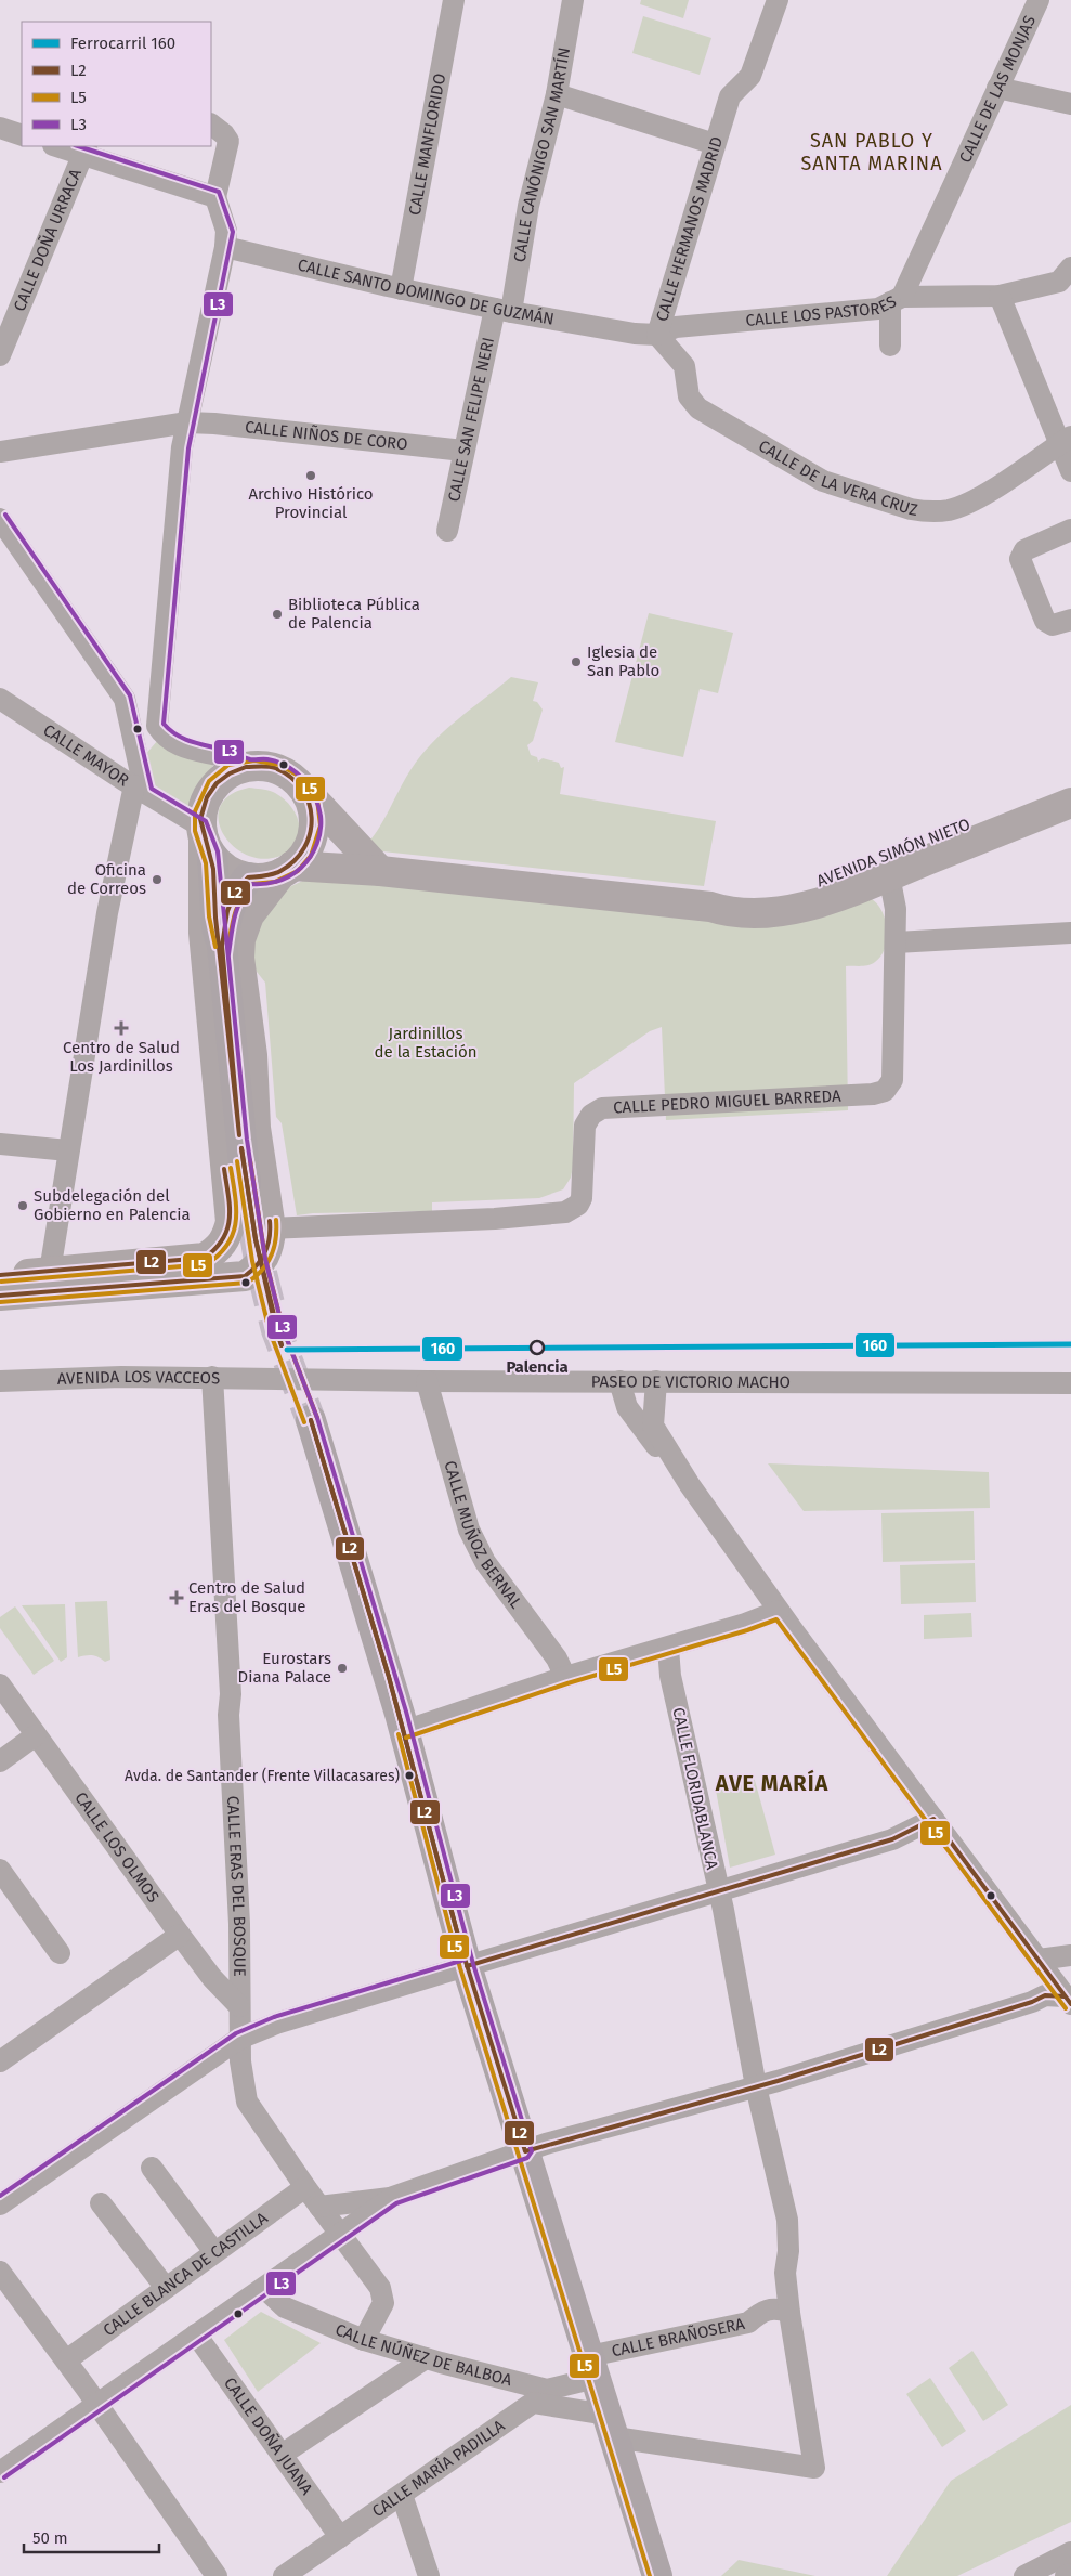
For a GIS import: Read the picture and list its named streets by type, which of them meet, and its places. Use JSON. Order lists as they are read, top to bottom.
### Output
{
  "streets": {
    "main road": ["AVENIDA SIMÓN NIETO"],
    "street": [
      "CALLE DE LAS MONJAS",
      "CALLE MANFLORIDO",
      "CALLE CANÓNIGO SAN MARTÍN",
      "CALLE HERMANOS MADRID",
      "CALLE DOÑA URRACA",
      "CALLE SANTO DOMINGO DE GUZMÁN",
      "CALLE LOS PASTORES",
      "CALLE SAN FELIPE NERI",
      "CALLE NIÑOS DE CORO",
      "CALLE DE LA VERA CRUZ",
      "CALLE MAYOR",
      "CALLE PEDRO MIGUEL BARREDA",
      "AVENIDA LOS VACCEOS",
      "PASEO DE VICTORIO MACHO",
      "CALLE MUÑOZ BERNAL",
      "CALLE FLORIDABLANCA",
      "CALLE LOS OLMOS",
      "CALLE ERAS DEL BOSQUE",
      "CALLE BLANCA DE CASTILLA",
      "CALLE BRAÑOSERA",
      "CALLE NÚÑEZ DE BALBOA",
      "CALLE DOÑA JUANA",
      "CALLE MARÍA PADILLA"
    ]
  },
  "crossings": [
    ["CALLE DE LAS MONJAS", "CALLE LOS PASTORES"],
    ["CALLE MANFLORIDO", "CALLE SANTO DOMINGO DE GUZMÁN"],
    ["CALLE CANÓNIGO SAN MARTÍN", "CALLE SANTO DOMINGO DE GUZMÁN"],
    ["CALLE CANÓNIGO SAN MARTÍN", "CALLE SAN FELIPE NERI"],
    ["CALLE HERMANOS MADRID", "CALLE SANTO DOMINGO DE GUZMÁN"],
    ["CALLE HERMANOS MADRID", "CALLE LOS PASTORES"],
    ["CALLE HERMANOS MADRID", "CALLE DE LA VERA CRUZ"],
    ["CALLE SANTO DOMINGO DE GUZMÁN", "CALLE LOS PASTORES"],
    ["CALLE SANTO DOMINGO DE GUZMÁN", "CALLE SAN FELIPE NERI"],
    ["CALLE SANTO DOMINGO DE GUZMÁN", "CALLE DE LA VERA CRUZ"],
    ["CALLE LOS PASTORES", "CALLE DE LA VERA CRUZ"],
    ["CALLE SAN FELIPE NERI", "CALLE NIÑOS DE CORO"],
    ["CALLE MAYOR", "AVENIDA SIMÓN NIETO"],
    ["AVENIDA SIMÓN NIETO", "CALLE PEDRO MIGUEL BARREDA"],
    ["AVENIDA LOS VACCEOS", "PASEO DE VICTORIO MACHO"],
    ["AVENIDA LOS VACCEOS", "CALLE ERAS DEL BOSQUE"],
    ["PASEO DE VICTORIO MACHO", "CALLE MUÑOZ BERNAL"],
    ["CALLE FLORIDABLANCA", "CALLE BRAÑOSERA"],
    ["CALLE FLORIDABLANCA", "CALLE MARÍA PADILLA"],
    ["CALLE LOS OLMOS", "CALLE ERAS DEL BOSQUE"],
    ["CALLE ERAS DEL BOSQUE", "CALLE BLANCA DE CASTILLA"],
    ["CALLE ERAS DEL BOSQUE", "CALLE NÚÑEZ DE BALBOA"],
    ["CALLE BRAÑOSERA", "CALLE NÚÑEZ DE BALBOA"],
    ["CALLE DOÑA JUANA", "CALLE MARÍA PADILLA"]
  ],
  "districts": ["SAN PABLO Y SANTA MARINA", "AVE MARÍA"],
  "parks": ["Jardinillos de la Estación"],
  "places": {
    "other": [
      "Archivo Histórico Provincial",
      "Biblioteca Pública de Palencia",
      "Iglesia de San Pablo",
      "Oficina de Correos",
      "Subdelegación del Gobierno en Palencia",
      "Palencia",
      "Eurostars Diana Palace",
      "Avda. de Santander (Frente Villacasares)"
    ],
    "health": ["Centro de Salud Los Jardinillos", "Centro de Salud Eras del Bosque"]
  },
  "lines": [
    "transit line L3",
    "transit line L5",
    "transit line L2",
    "rail line 160"
  ],
  "legend": [
    "Ferrocarril 160",
    "L2",
    "L5",
    "L3"
  ],
  "scale_bar": "50 m"
}
